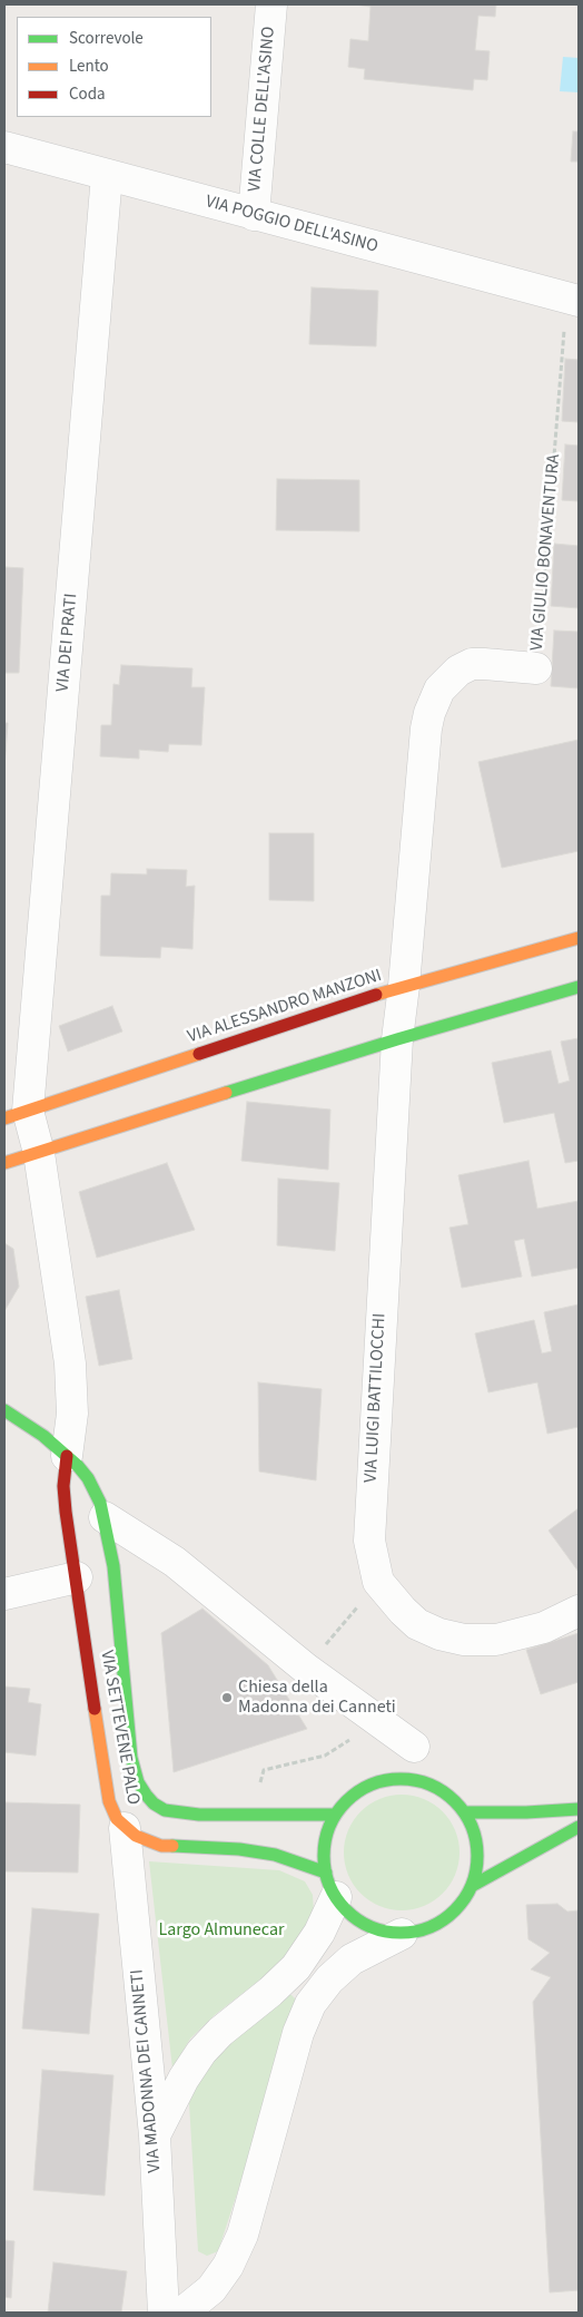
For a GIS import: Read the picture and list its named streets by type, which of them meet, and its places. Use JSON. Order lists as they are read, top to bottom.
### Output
{
  "streets": {
    "street": [
      "VIA COLLE DELL'ASINO",
      "VIA POGGIO DELL'ASINO",
      "VIA GIULIO BONAVENTURA",
      "VIA DEI PRATI",
      "VIA ALESSANDRO MANZONI",
      "VIA LUIGI BATTILOCCHI",
      "VIA SETTEVENE PALO",
      "VIA MADONNA DEI CANNETI"
    ]
  },
  "crossings": [
    ["VIA COLLE DELL'ASINO", "VIA POGGIO DELL'ASINO"],
    ["VIA POGGIO DELL'ASINO", "VIA GIULIO BONAVENTURA"],
    ["VIA POGGIO DELL'ASINO", "VIA DEI PRATI"],
    ["VIA GIULIO BONAVENTURA", "VIA ALESSANDRO MANZONI"],
    ["VIA GIULIO BONAVENTURA", "VIA LUIGI BATTILOCCHI"],
    ["VIA DEI PRATI", "VIA ALESSANDRO MANZONI"],
    ["VIA DEI PRATI", "VIA SETTEVENE PALO"],
    ["VIA ALESSANDRO MANZONI", "VIA LUIGI BATTILOCCHI"],
    ["VIA SETTEVENE PALO", "VIA MADONNA DEI CANNETI"]
  ],
  "parks": ["Largo Almunecar"],
  "places": ["Chiesa della Madonna dei Canneti"],
  "legend": ["Scorrevole", "Lento", "Coda"]
}
